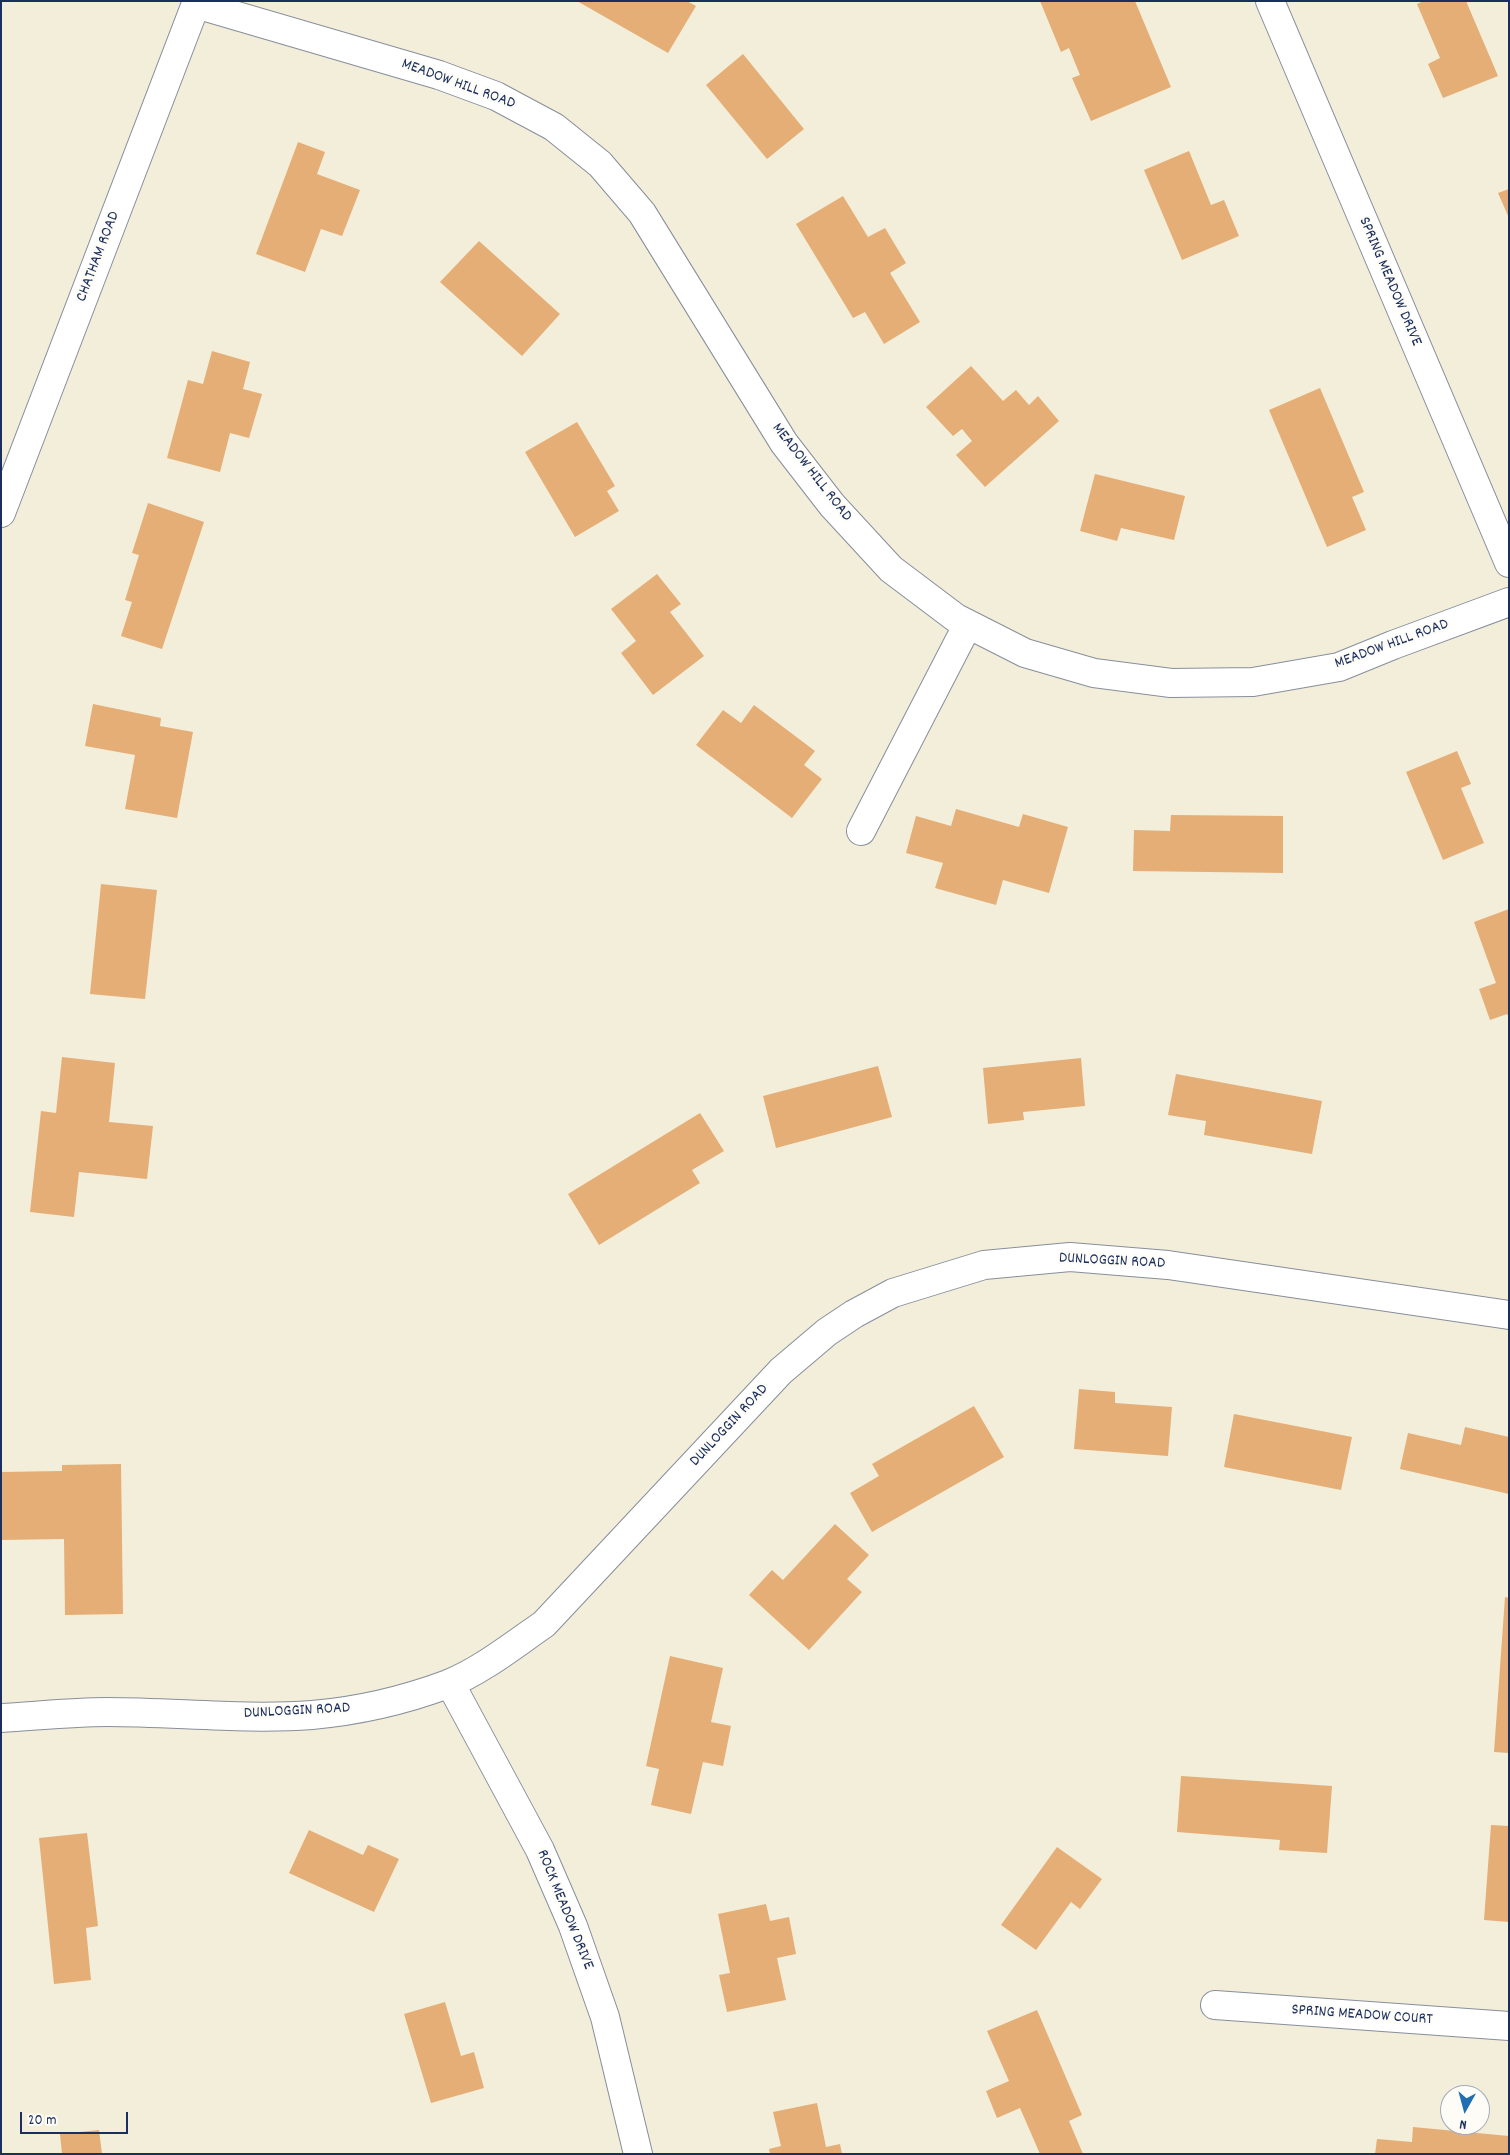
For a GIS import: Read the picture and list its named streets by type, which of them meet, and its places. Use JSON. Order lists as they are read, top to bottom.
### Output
{
  "streets": {
    "street": [
      "MEADOW HILL ROAD",
      "CHATHAM ROAD",
      "SPRING MEADOW DRIVE",
      "DUNLOGGIN ROAD",
      "ROCK MEADOW DRIVE",
      "SPRING MEADOW COURT"
    ]
  },
  "crossings": [
    ["MEADOW HILL ROAD", "CHATHAM ROAD"],
    ["DUNLOGGIN ROAD", "ROCK MEADOW DRIVE"]
  ],
  "scale_bar": "20 m",
  "north": "bottom"
}
